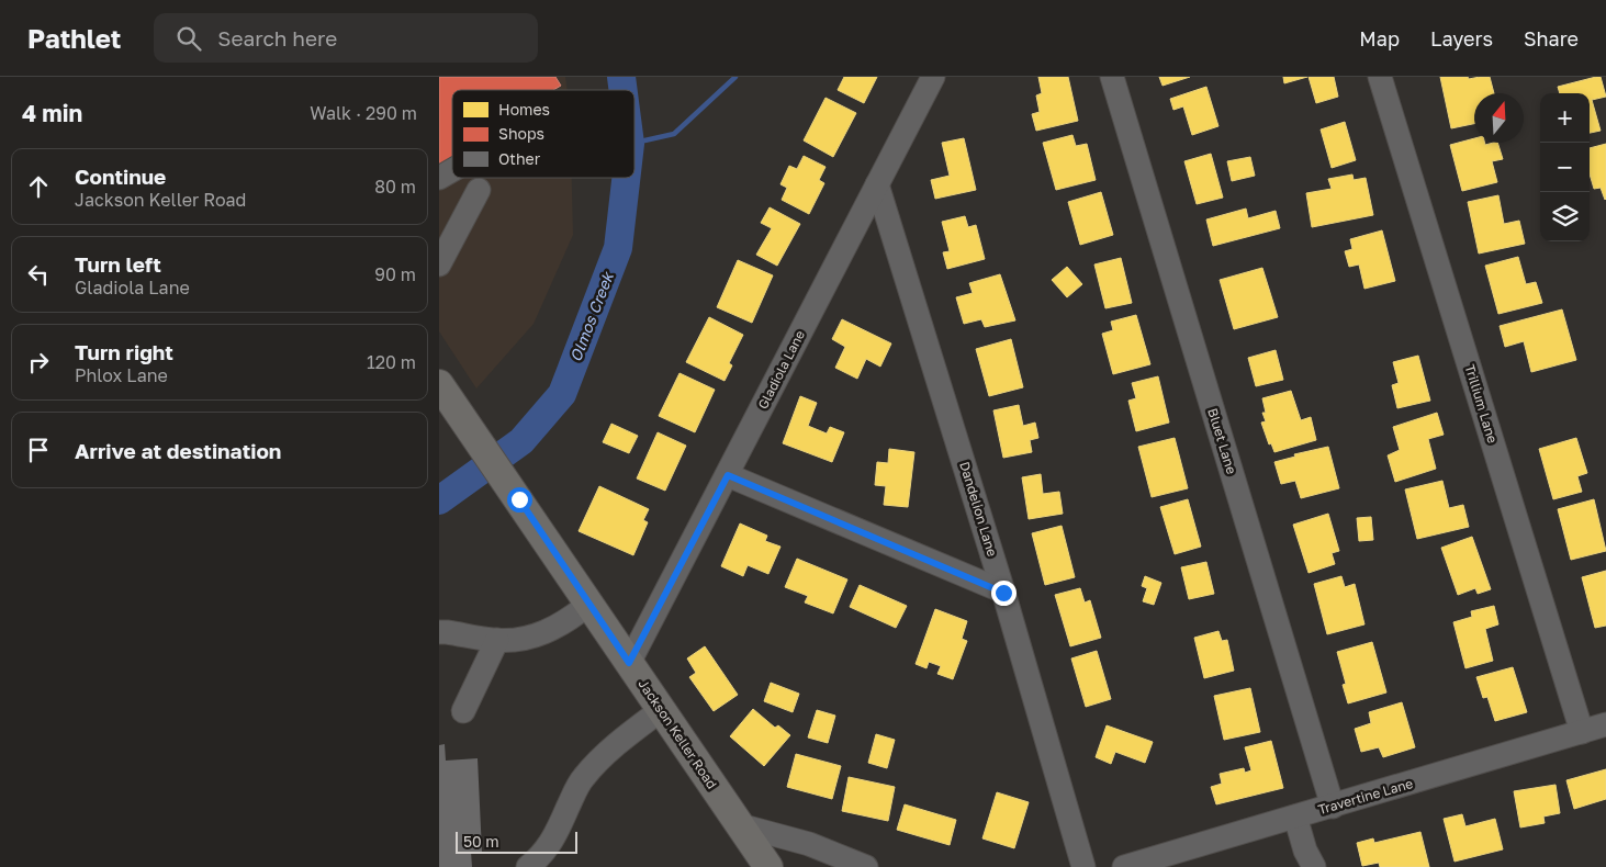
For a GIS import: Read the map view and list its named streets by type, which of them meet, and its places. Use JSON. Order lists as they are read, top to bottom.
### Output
{
  "streets": {
    "main road": ["Jackson Keller Road"],
    "street": [
      "Gladiola Lane",
      "Trillium Lane",
      "Bluet Lane",
      "Dandelion Lane",
      "Travertine Lane"
    ]
  },
  "crossings": [
    ["Gladiola Lane", "Dandelion Lane"],
    ["Gladiola Lane", "Jackson Keller Road"],
    ["Trillium Lane", "Travertine Lane"],
    ["Bluet Lane", "Travertine Lane"]
  ],
  "water": ["Olmos Creek"],
  "legend": ["Homes", "Shops", "Other"],
  "scale_bar": "50 m",
  "north": "top",
  "page": {
    "header": "Pathlet",
    "search": "Search here",
    "nav": ["Map", "Layers", "Share"],
    "heading": ["4 min", "Walk · 290 m"],
    "map_buttons": ["+", "−"],
    "list": [
      ["Continue", "Jackson Keller Road", "80 m"],
      ["Turn left", "Gladiola Lane", "90 m"],
      ["Turn right", "Phlox Lane", "120 m"],
      "Arrive at destination"
    ],
    "scale": "50 m"
  }
}
